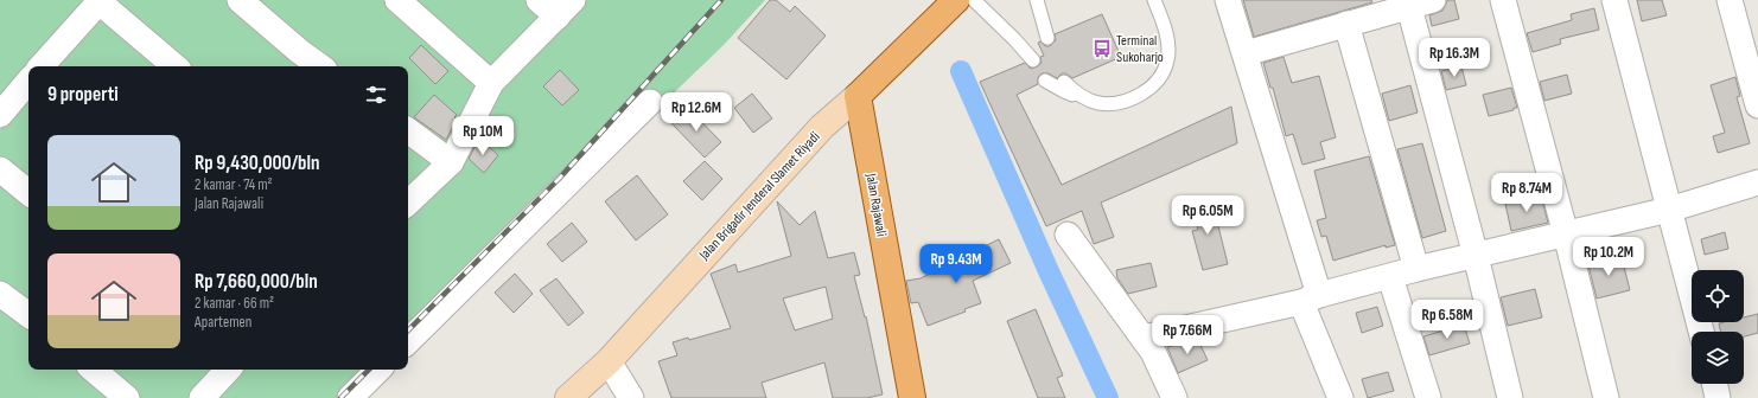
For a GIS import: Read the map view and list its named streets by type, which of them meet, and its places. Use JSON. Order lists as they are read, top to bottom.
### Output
{
  "streets": {
    "main road": ["Jalan Brigadir Jenderal Slamet Riyadi", "Jalan Rajawali"]
  },
  "crossings": [
    ["Jalan Brigadir Jenderal Slamet Riyadi", "Jalan Rajawali"]
  ],
  "places": {
    "bus stop": ["Terminal Sukoharjo"]
  },
  "page": {
    "price": [
      "Rp 16.3M",
      "Rp 12.6M",
      "Rp 10M",
      "Rp 8.74M",
      "Rp 6.05M",
      "Rp 10.2M",
      "Rp 9.43M",
      "Rp 6.58M",
      "Rp 7.66M"
    ],
    "heading": "9 properti",
    "list": [
      {
        "name": "Rp 9,430,000/bln",
        "note": "2 kamar · 74 m² · Jalan Rajawali"
      },
      {
        "name": "Rp 7,660,000/bln",
        "note": "2 kamar · 66 m² · Apartemen"
      }
    ]
  }
}
